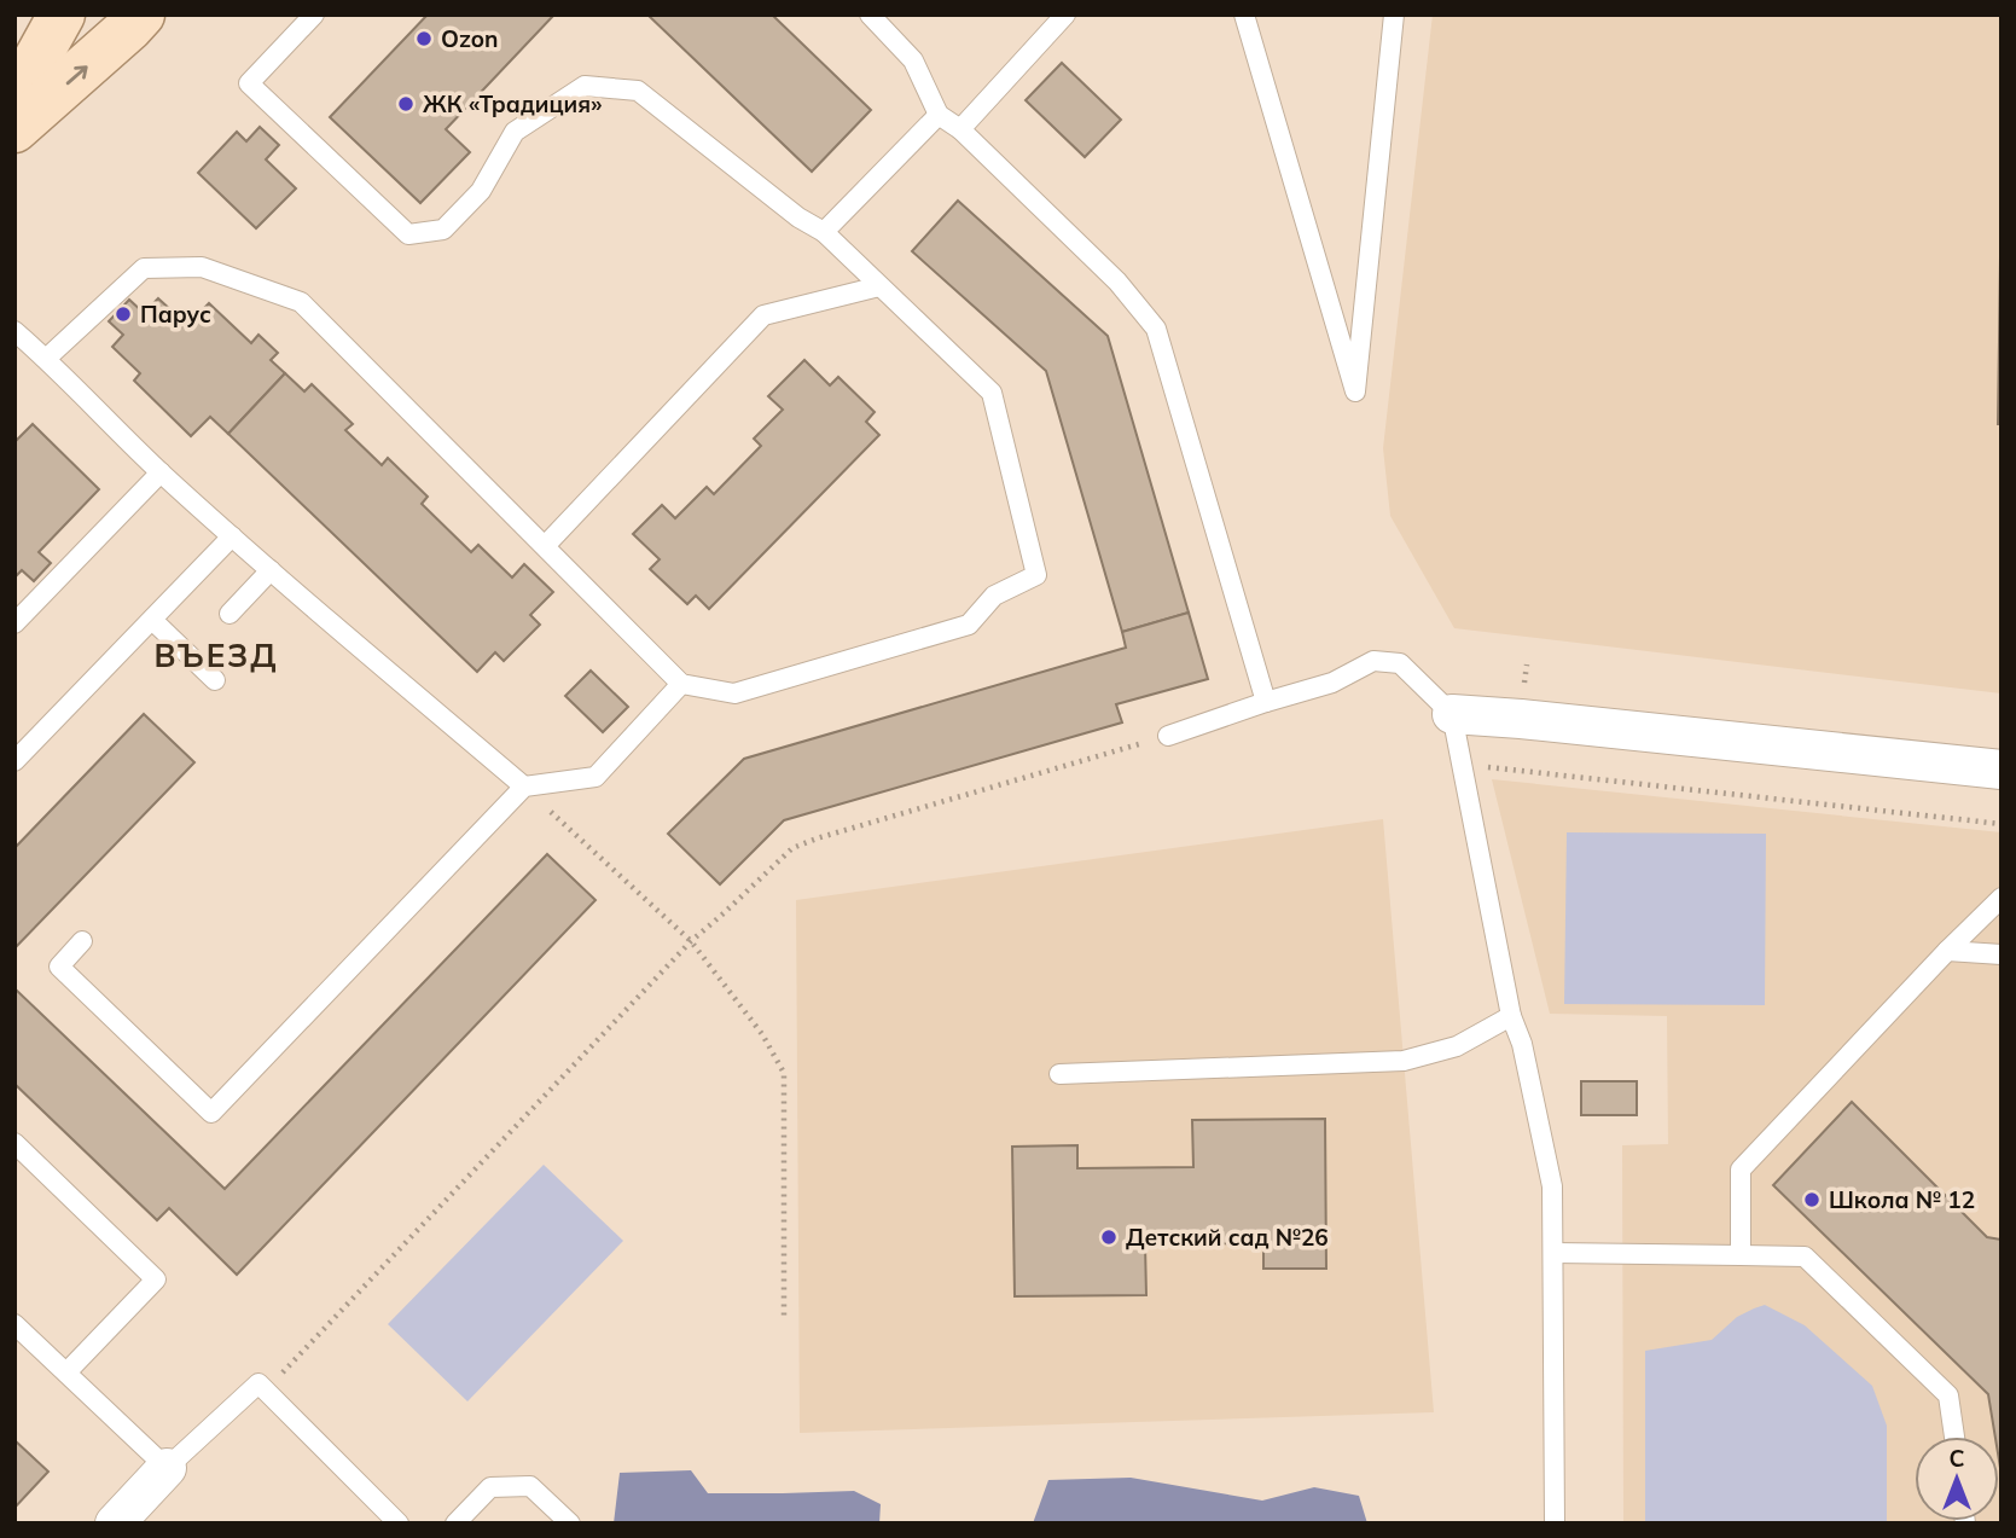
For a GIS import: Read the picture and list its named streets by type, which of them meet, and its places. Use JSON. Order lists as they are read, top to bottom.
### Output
{
  "districts": ["ВЪЕЗД"],
  "places": [
    "Ozon",
    "ЖК «Традиция»",
    "Парус",
    "Школа № 12",
    "Детский сад №26"
  ],
  "north": "top"
}
